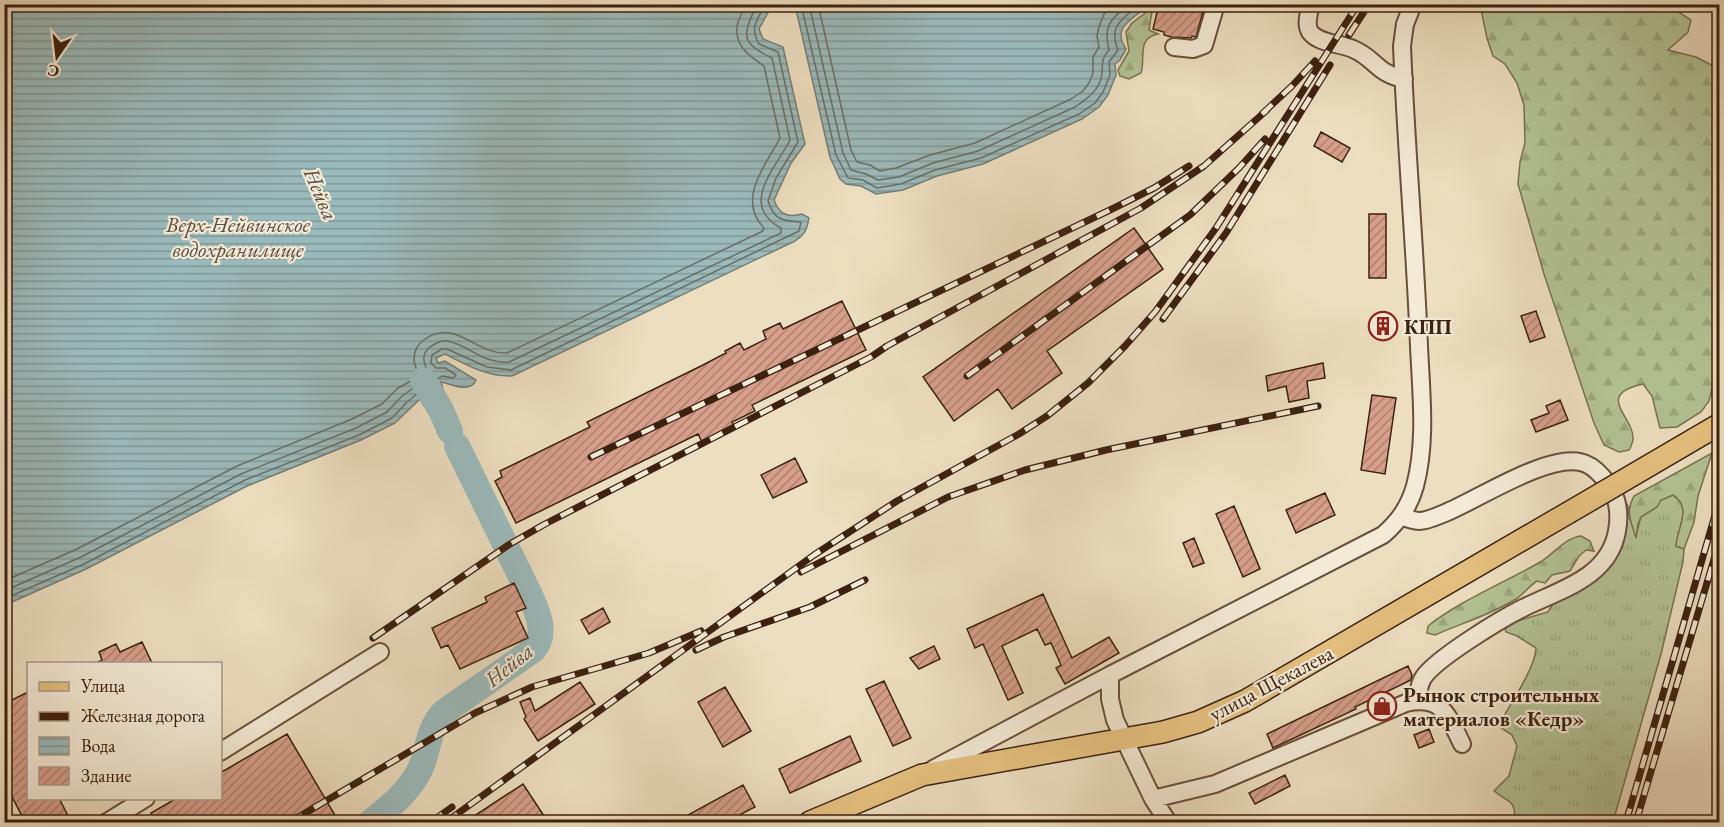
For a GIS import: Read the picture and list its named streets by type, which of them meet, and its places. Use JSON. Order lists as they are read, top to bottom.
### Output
{
  "streets": {
    "main road": ["улица Щекалева"]
  },
  "water": ["Нейва", "Верх-Нейвинское водохранилище"],
  "places": {
    "building": ["КПП"],
    "shop": ["Рынок строительных материалов «Кедр»"]
  },
  "legend": [
    "Улица",
    "Железная дорога",
    "Вода",
    "Здание"
  ],
  "north": "bottom"
}
